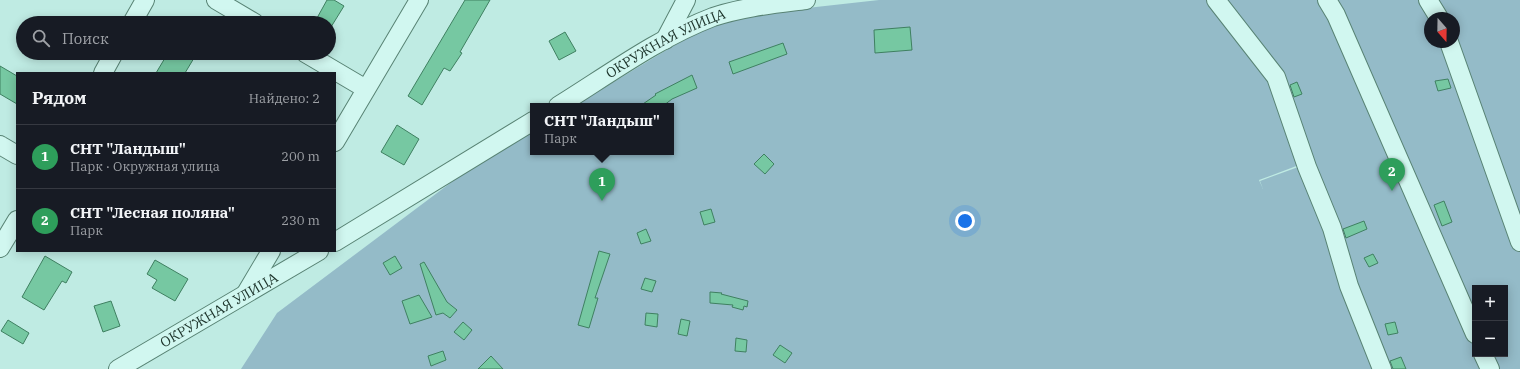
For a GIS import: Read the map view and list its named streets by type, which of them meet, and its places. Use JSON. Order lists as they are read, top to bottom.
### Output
{
  "streets": {
    "street": ["ОКРУЖНАЯ УЛИЦА"]
  },
  "north": "bottom",
  "page": {
    "search": "Поиск",
    "heading": ["Рядом", "Найдено: 2"],
    "popup": ["СНТ \"Ландыш\"", "Парк"],
    "list": [
      {
        "mark": "1",
        "name": "СНТ \"Ландыш\"",
        "note": "Парк · Окружная улица",
        "value": "200 m"
      },
      {
        "mark": "2",
        "name": "СНТ \"Лесная поляна\"",
        "note": "Парк",
        "value": "230 m"
      }
    ],
    "pins": ["2", "1"],
    "map_buttons": ["+", "−"]
  }
}
